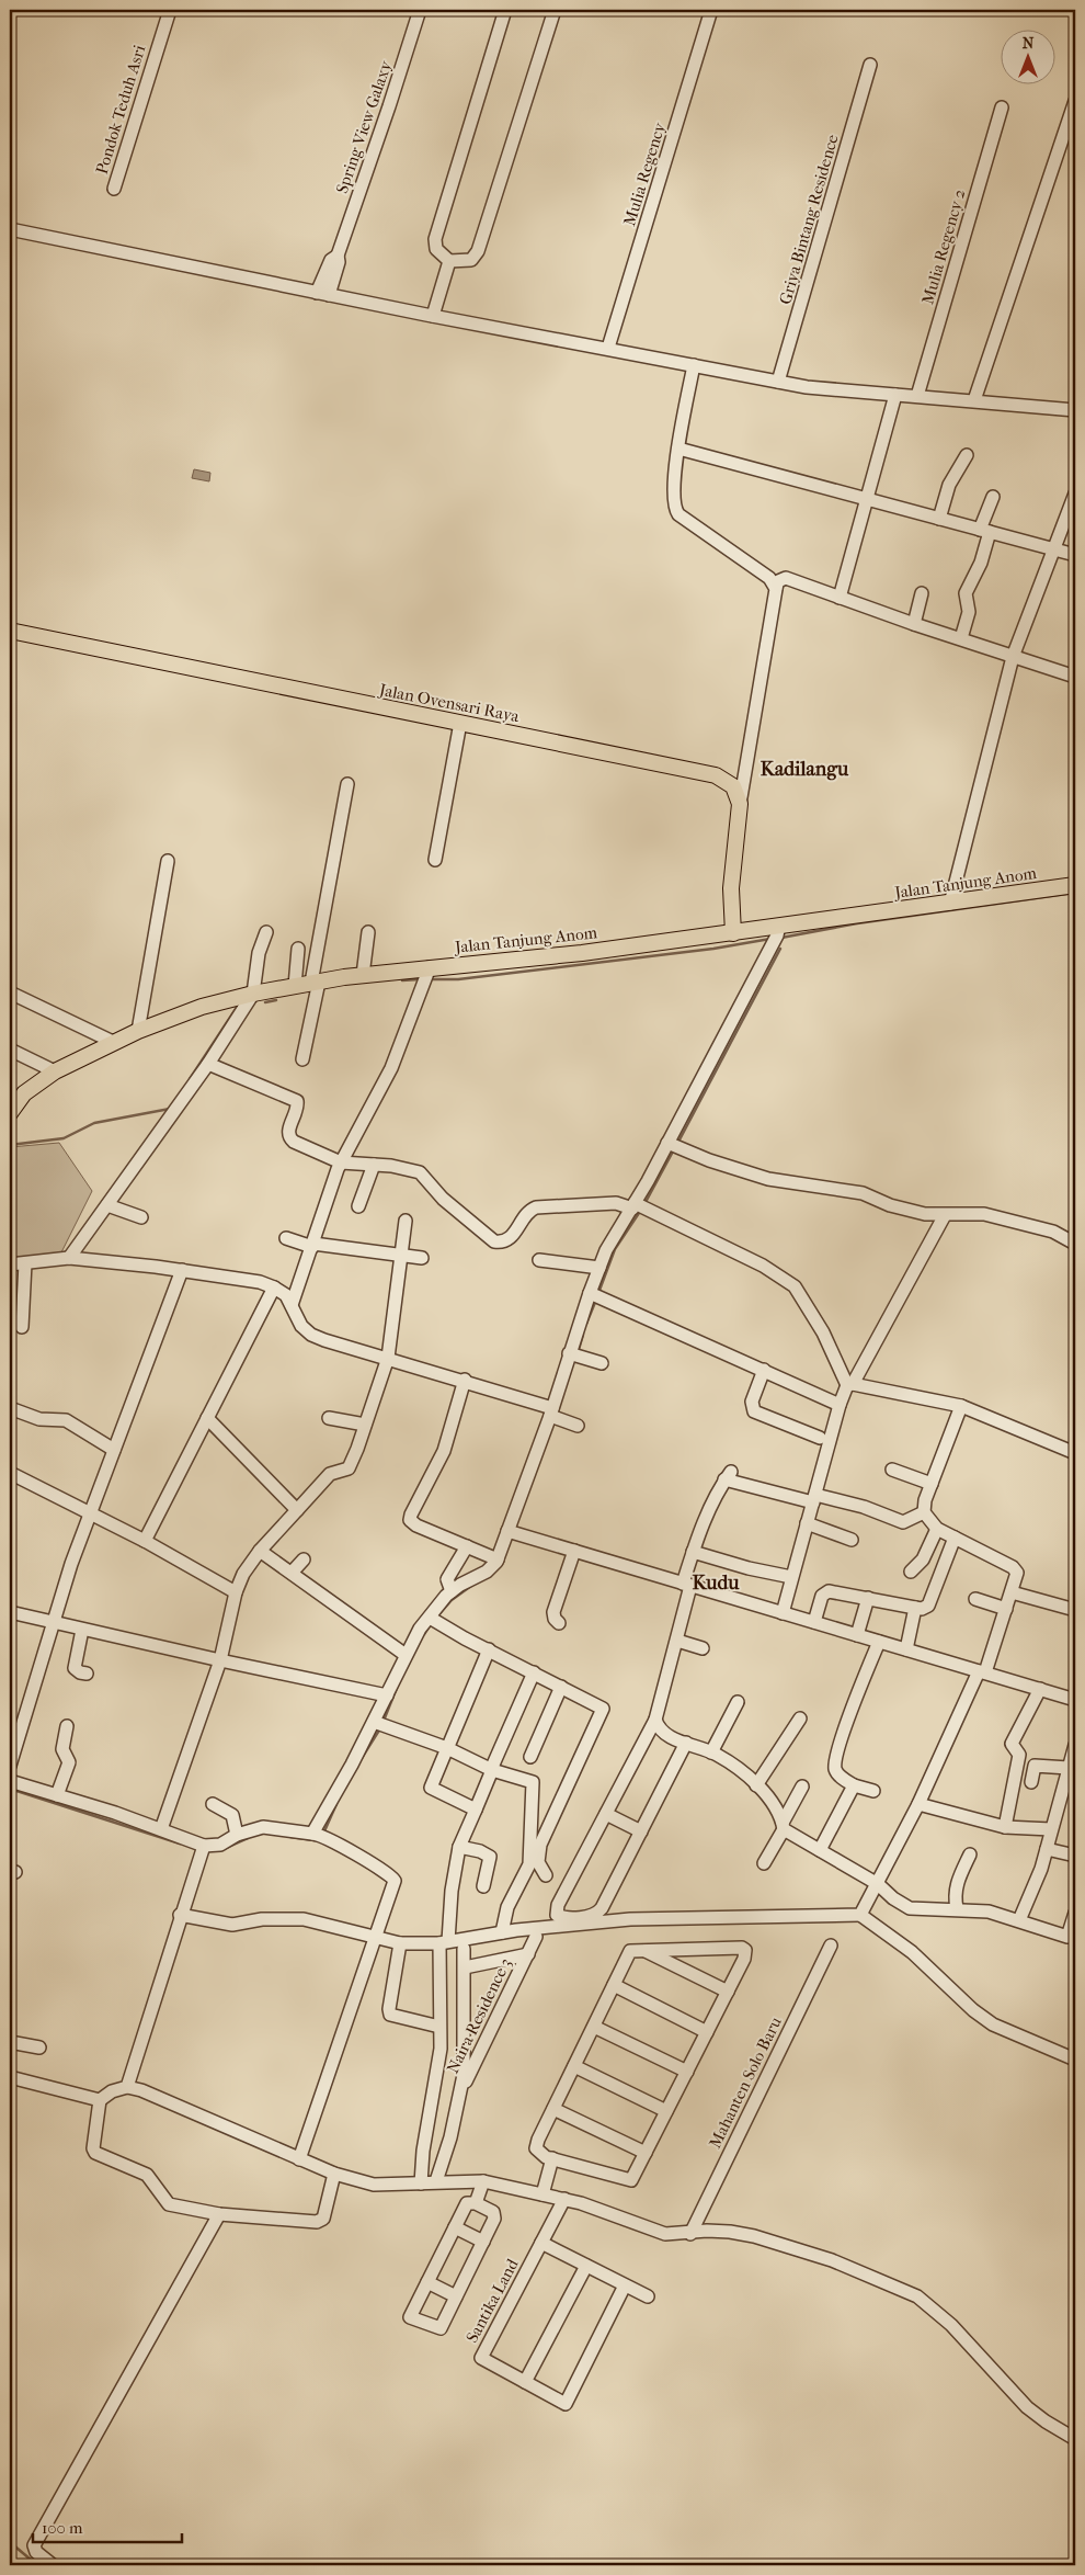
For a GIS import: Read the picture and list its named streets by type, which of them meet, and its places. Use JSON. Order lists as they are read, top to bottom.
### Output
{
  "streets": {
    "main road": ["Jalan Ovensari Raya", "Jalan Tanjung Anom"],
    "street": [
      "Pondok Teduh Asri",
      "Spring View Galaxy",
      "Mulia Regency",
      "Griya Bintang Residence",
      "Mulia Regency 2",
      "Naira Residence 3",
      "Mahanten Solo Baru",
      "Santika Land"
    ]
  },
  "districts": ["Kadilangu", "Kudu"],
  "scale_bar": "100 m",
  "north": "top"
}
